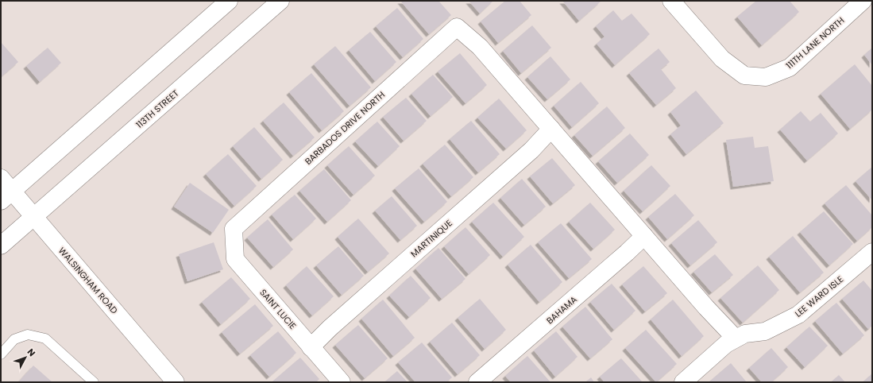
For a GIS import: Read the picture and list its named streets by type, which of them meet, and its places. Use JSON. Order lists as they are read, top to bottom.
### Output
{
  "streets": {
    "street": [
      "111TH LANE NORTH",
      "113TH STREET",
      "BARBADOS DRIVE NORTH",
      "MARTINIQUE",
      "WALSINGHAM ROAD",
      "LEE WARD ISLE",
      "SAINT LUCIE",
      "BAHAMA"
    ]
  },
  "crossings": [
    ["113TH STREET", "WALSINGHAM ROAD"],
    ["BARBADOS DRIVE NORTH", "MARTINIQUE"],
    ["BARBADOS DRIVE NORTH", "SAINT LUCIE"],
    ["MARTINIQUE", "SAINT LUCIE"]
  ],
  "north": "top right"
}
